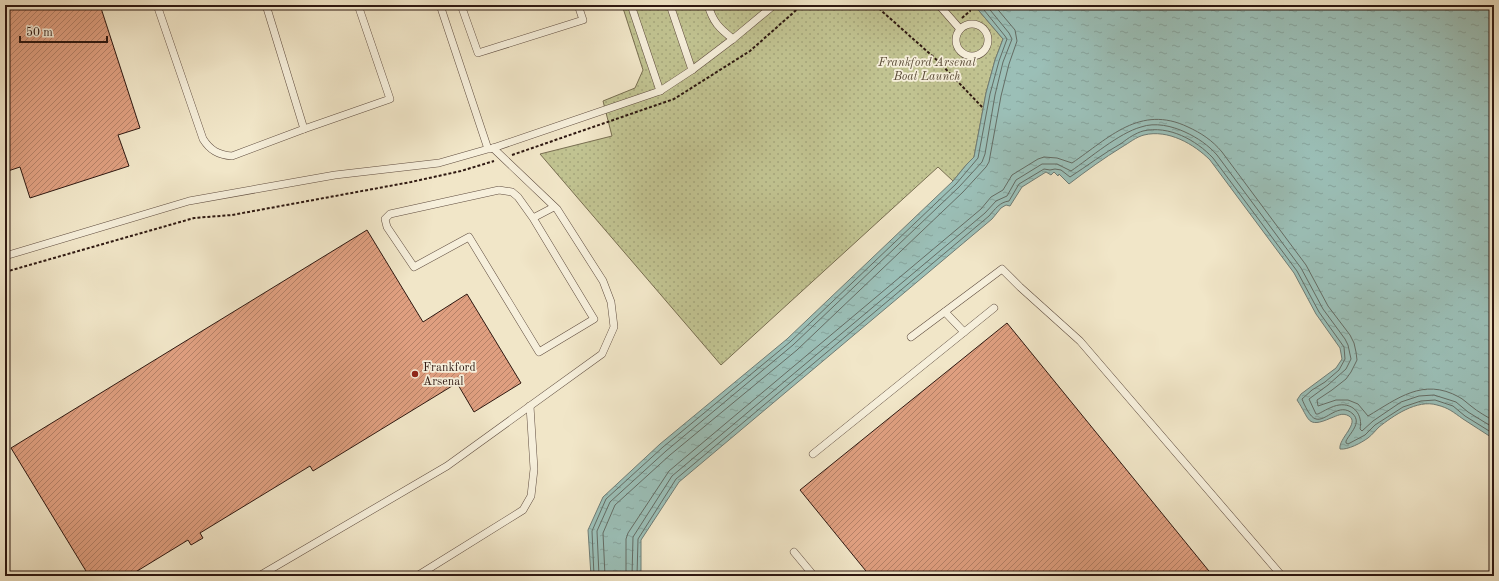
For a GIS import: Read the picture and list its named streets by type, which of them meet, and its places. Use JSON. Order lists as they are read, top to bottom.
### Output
{
  "parks": ["Frankford Arsenal Boat Launch"],
  "places": ["Frankford Arsenal"],
  "scale_bar": "50 m"
}
